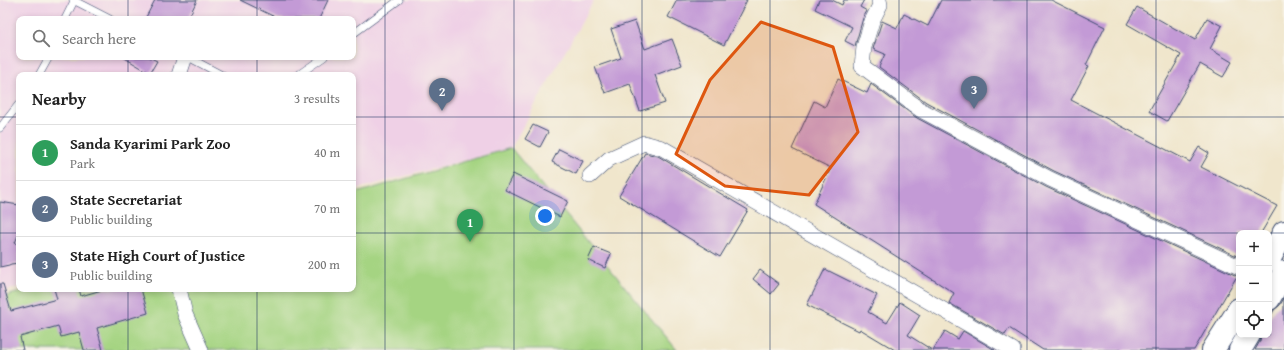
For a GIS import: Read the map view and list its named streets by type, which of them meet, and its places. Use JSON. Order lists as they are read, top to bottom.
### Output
{
  "page": {
    "search": "Search here",
    "heading": ["Nearby", "3 results"],
    "pins": ["3", "2", "1"],
    "list": [
      {
        "mark": "1",
        "name": "Sanda Kyarimi Park Zoo",
        "note": "Park",
        "value": "40 m"
      },
      {
        "mark": "2",
        "name": "State Secretariat",
        "note": "Public building",
        "value": "70 m"
      },
      {
        "mark": "3",
        "name": "State High Court of Justice",
        "note": "Public building",
        "value": "200 m"
      }
    ],
    "map_buttons": ["+", "−"]
  }
}
